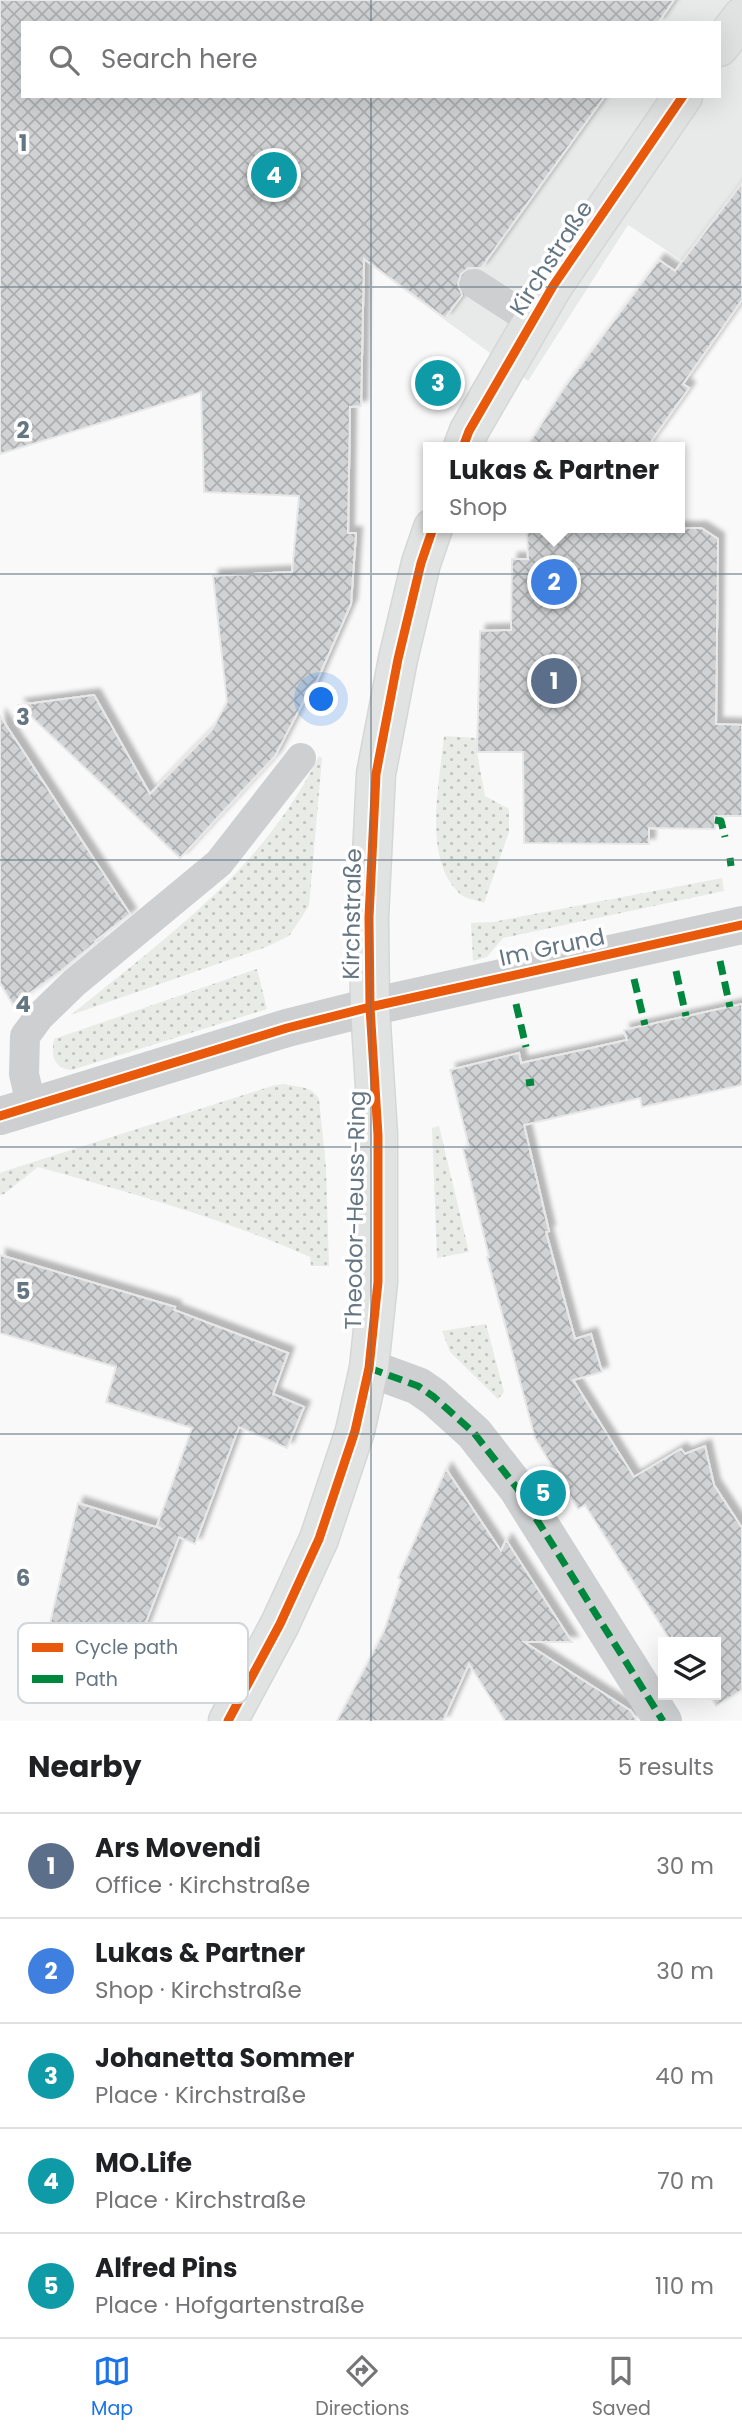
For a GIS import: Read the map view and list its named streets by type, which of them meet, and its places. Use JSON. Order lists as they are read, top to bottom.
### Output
{
  "streets": {
    "main road": ["Kirchstraße", "Theodor-Heuss-Ring"],
    "street": ["Im Grund"]
  },
  "crossings": [
    ["Kirchstraße", "Im Grund"],
    ["Kirchstraße", "Theodor-Heuss-Ring"],
    ["Im Grund", "Theodor-Heuss-Ring"]
  ],
  "legend": ["Cycle path", "Path"],
  "page": {
    "search": "Search here",
    "pins": [
      "4",
      "3",
      "2",
      "1",
      "5"
    ],
    "popup": ["Lukas & Partner", "Shop"],
    "heading": ["Nearby", "5 results"],
    "list": [
      {
        "mark": "1",
        "name": "Ars Movendi",
        "note": "Office · Kirchstraße",
        "value": "30 m"
      },
      {
        "mark": "2",
        "name": "Lukas & Partner",
        "note": "Shop · Kirchstraße",
        "value": "30 m"
      },
      {
        "mark": "3",
        "name": "Johanetta Sommer",
        "note": "Place · Kirchstraße",
        "value": "40 m"
      },
      {
        "mark": "4",
        "name": "MO.Life",
        "note": "Place · Kirchstraße",
        "value": "70 m"
      },
      {
        "mark": "5",
        "name": "Alfred Pins",
        "note": "Place · Hofgartenstraße",
        "value": "110 m"
      }
    ],
    "nav": ["Map", "Directions", "Saved"]
  },
  "grid": {
    "rows": [
      "1",
      "2",
      "3",
      "4",
      "5",
      "6"
    ]
  }
}
